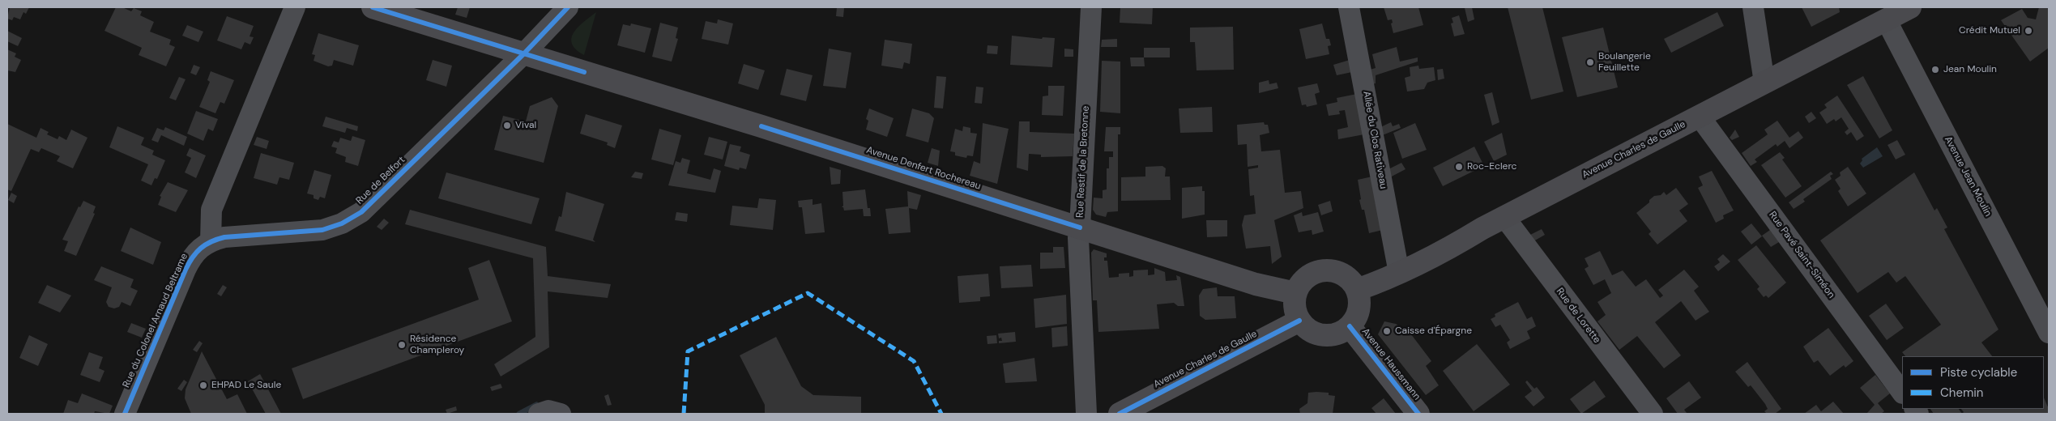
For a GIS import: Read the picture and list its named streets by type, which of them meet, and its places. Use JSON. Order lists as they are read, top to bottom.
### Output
{
  "streets": {
    "street": [
      "Allée du Clos Rativeau",
      "Avenue Charles de Gaulle",
      "Rue Restif de la Bretonne",
      "Avenue Denfert Rochereau",
      "Avenue Jean Moulin",
      "Rue de Belfort",
      "Rue Pavé Saint-Siméon",
      "Rue de Lorette",
      "Rue du Colonel Arnaud Beltrame",
      "Avenue Haussmann"
    ]
  },
  "crossings": [
    ["Allée du Clos Rativeau", "Avenue Charles de Gaulle"],
    ["Avenue Charles de Gaulle", "Avenue Denfert Rochereau"],
    ["Avenue Charles de Gaulle", "Avenue Jean Moulin"],
    ["Avenue Charles de Gaulle", "Rue Pavé Saint-Siméon"],
    ["Avenue Charles de Gaulle", "Rue de Lorette"],
    ["Avenue Charles de Gaulle", "Avenue Haussmann"],
    ["Rue Restif de la Bretonne", "Avenue Denfert Rochereau"],
    ["Avenue Denfert Rochereau", "Rue de Belfort"],
    ["Avenue Denfert Rochereau", "Avenue Haussmann"],
    ["Rue de Belfort", "Rue du Colonel Arnaud Beltrame"]
  ],
  "places": [
    "Crédit Mutuel",
    "Boulangerie Feuillette",
    "Jean Moulin",
    "Vival",
    "Roc-Eclerc",
    "Caisse d'Épargne",
    "Résidence Champleroy",
    "EHPAD Le Saule"
  ],
  "legend": ["Piste cyclable", "Chemin"]
}
